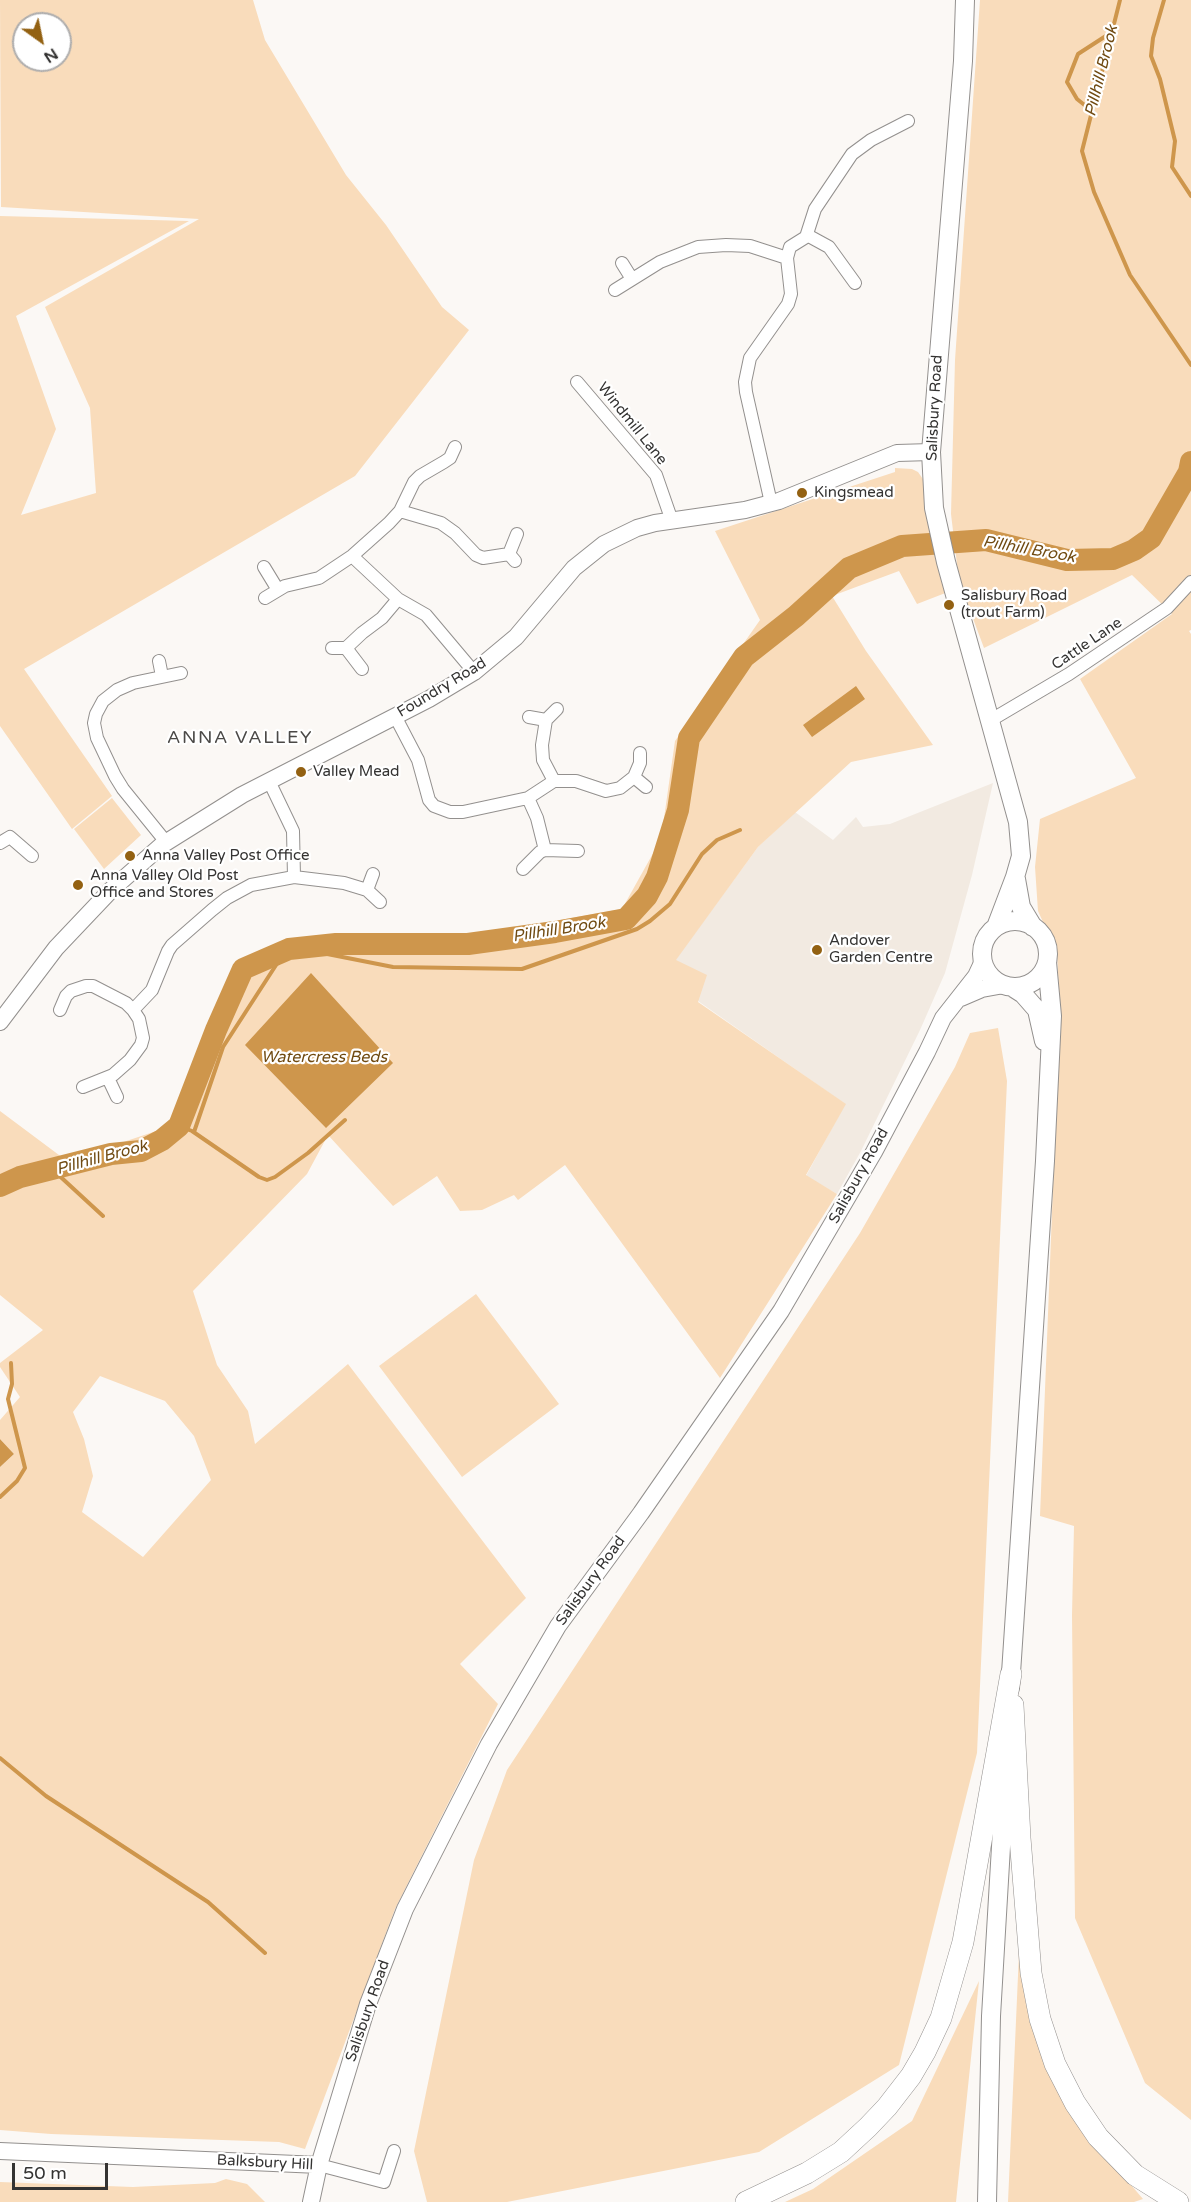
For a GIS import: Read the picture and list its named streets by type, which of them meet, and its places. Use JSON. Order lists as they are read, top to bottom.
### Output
{
  "streets": {
    "main road": ["Salisbury Road"],
    "street": [
      "Windmill Lane",
      "Cattle Lane",
      "Foundry Road",
      "Balksbury Hill"
    ]
  },
  "crossings": [
    ["Salisbury Road", "Cattle Lane"],
    ["Salisbury Road", "Foundry Road"],
    ["Salisbury Road", "Balksbury Hill"],
    ["Windmill Lane", "Foundry Road"]
  ],
  "districts": ["ANNA VALLEY"],
  "water": ["Pillhill Brook", "Watercress Beds"],
  "places": [
    "Kingsmead",
    "Salisbury Road (trout Farm)",
    "Valley Mead",
    "Anna Valley Post Office",
    "Anna Valley Old Post Office and Stores",
    "Andover Garden Centre"
  ],
  "scale_bar": "50 m",
  "north": "bottom right"
}
